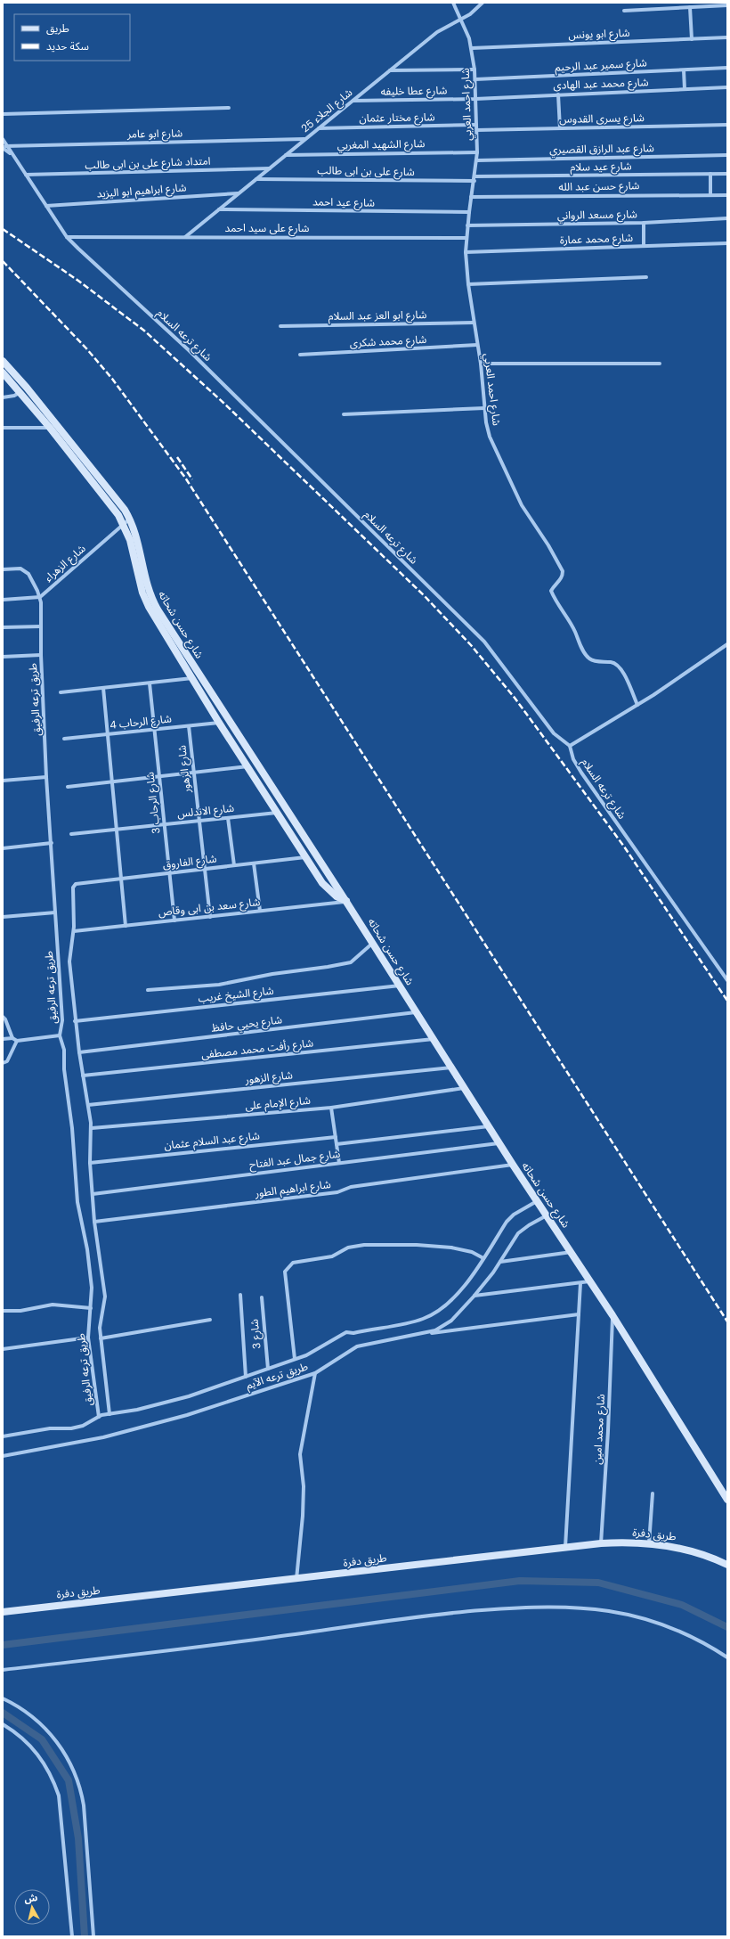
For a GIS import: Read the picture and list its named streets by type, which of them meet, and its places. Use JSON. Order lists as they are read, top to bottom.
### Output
{
  "streets": {
    "main road": ["شارع حسن شحاته", "طريق دفرة"],
    "street": [
      "شارع ابو يونس",
      "شارع سمير عبد الرحيم",
      "شارع محمد عبد الهادى",
      "شارع عطا خليفه",
      "شارع احمد العربي",
      "شارع الجلاء 25",
      "شارع مختار عثمان",
      "شارع يسرى القدوس",
      "شارع ابو عامر",
      "شارع الشهيد المغربي",
      "شارع عبد الرازق القصيري",
      "امتداد شارع على بن ابى طالب",
      "شارع عيد سلام",
      "شارع على بن ابى طالب",
      "شارع حسن عبد الله",
      "شارع ابراهيم ابو اليزيد",
      "شارع عيد احمد",
      "شارع مسعد الرواني",
      "شارع على سيد احمد",
      "شارع محمد عمارة",
      "شارع ابو العز عبد السلام",
      "شارع ترعه السلام",
      "شارع محمد شكرى",
      "شارع الزهراء",
      "طريق ترعه الرفيق",
      "شارع الرحاب 4",
      "شارع الزهور",
      "شارع الرحاب 3",
      "شارع الاندلس",
      "شارع الفاروق",
      "شارع سعد بن ابى وقاص",
      "شارع الشيخ غريب",
      "شارع يحيي حافظ",
      "شارع رأفت محمد مصطفى",
      "شارع الإمام على",
      "شارع عبد السلام عثمان",
      "شارع جمال عبد الفتاح",
      "شارع ابراهيم الطور",
      "شارع 3",
      "طريق ترعه الآيم",
      "شارع محمد امين"
    ]
  },
  "crossings": [
    ["شارع ابو يونس", "شارع احمد العربي"],
    ["شارع سمير عبد الرحيم", "شارع احمد العربي"],
    ["شارع محمد عبد الهادى", "شارع عطا خليفه"],
    ["شارع محمد عبد الهادى", "شارع احمد العربي"],
    ["شارع عطا خليفه", "شارع احمد العربي"],
    ["شارع عطا خليفه", "شارع الجلاء 25"],
    ["شارع احمد العربي", "شارع الجلاء 25"],
    ["شارع احمد العربي", "شارع مختار عثمان"],
    ["شارع احمد العربي", "شارع يسرى القدوس"],
    ["شارع احمد العربي", "شارع الشهيد المغربي"],
    ["شارع احمد العربي", "شارع عبد الرازق القصيري"],
    ["شارع احمد العربي", "شارع عيد سلام"],
    ["شارع احمد العربي", "شارع على بن ابى طالب"],
    ["شارع احمد العربي", "شارع حسن عبد الله"],
    ["شارع احمد العربي", "شارع عيد احمد"],
    ["شارع احمد العربي", "شارع مسعد الرواني"],
    ["شارع احمد العربي", "شارع على سيد احمد"],
    ["شارع احمد العربي", "شارع محمد عمارة"],
    ["شارع احمد العربي", "شارع ابو العز عبد السلام"],
    ["شارع احمد العربي", "شارع محمد شكرى"],
    ["شارع الجلاء 25", "شارع مختار عثمان"],
    ["شارع الجلاء 25", "شارع ابو عامر"],
    ["شارع الجلاء 25", "شارع الشهيد المغربي"],
    ["شارع الجلاء 25", "امتداد شارع على بن ابى طالب"],
    ["شارع الجلاء 25", "شارع على بن ابى طالب"],
    ["شارع الجلاء 25", "شارع ابراهيم ابو اليزيد"],
    ["شارع الجلاء 25", "شارع عيد احمد"],
    ["شارع الجلاء 25", "شارع على سيد احمد"],
    ["شارع ابو عامر", "شارع ترعه السلام"],
    ["امتداد شارع على بن ابى طالب", "شارع ترعه السلام"],
    ["شارع عيد سلام", "شارع على بن ابى طالب"],
    ["شارع ابراهيم ابو اليزيد", "شارع ترعه السلام"],
    ["شارع على سيد احمد", "شارع ترعه السلام"],
    ["شارع الزهراء", "شارع حسن شحاته"],
    ["شارع الزهراء", "طريق ترعه الرفيق"],
    ["شارع حسن شحاته", "شارع الرحاب 4"],
    ["شارع حسن شحاته", "شارع الزهور"],
    ["شارع حسن شحاته", "شارع الاندلس"],
    ["شارع حسن شحاته", "شارع الفاروق"],
    ["شارع حسن شحاته", "شارع سعد بن ابى وقاص"],
    ["شارع حسن شحاته", "شارع الشيخ غريب"],
    ["شارع حسن شحاته", "شارع يحيي حافظ"],
    ["شارع حسن شحاته", "شارع رأفت محمد مصطفى"],
    ["شارع حسن شحاته", "شارع الإمام على"],
    ["شارع حسن شحاته", "شارع جمال عبد الفتاح"],
    ["شارع حسن شحاته", "شارع ابراهيم الطور"],
    ["شارع حسن شحاته", "طريق ترعه الآيم"],
    ["شارع حسن شحاته", "شارع محمد امين"],
    ["طريق ترعه الرفيق", "شارع الزهور"],
    ["طريق ترعه الرفيق", "شارع الفاروق"],
    ["طريق ترعه الرفيق", "شارع سعد بن ابى وقاص"],
    ["طريق ترعه الرفيق", "شارع الشيخ غريب"],
    ["طريق ترعه الرفيق", "شارع يحيي حافظ"],
    ["طريق ترعه الرفيق", "شارع رأفت محمد مصطفى"],
    ["طريق ترعه الرفيق", "شارع الإمام على"],
    ["طريق ترعه الرفيق", "شارع عبد السلام عثمان"],
    ["طريق ترعه الرفيق", "شارع جمال عبد الفتاح"],
    ["طريق ترعه الرفيق", "شارع ابراهيم الطور"],
    ["طريق ترعه الرفيق", "طريق ترعه الآيم"],
    ["شارع الرحاب 4", "شارع الزهور"],
    ["شارع الرحاب 4", "شارع الرحاب 3"],
    ["شارع الزهور", "شارع الاندلس"],
    ["شارع الزهور", "شارع الفاروق"],
    ["شارع الزهور", "شارع سعد بن ابى وقاص"],
    ["شارع الرحاب 3", "شارع الاندلس"],
    ["شارع الرحاب 3", "شارع الفاروق"],
    ["شارع الرحاب 3", "شارع سعد بن ابى وقاص"],
    ["شارع 3", "طريق ترعه الآيم"],
    ["شارع محمد امين", "طريق دفرة"]
  ],
  "legend": ["طريق", "سكة حديد"],
  "north": "top"
}
